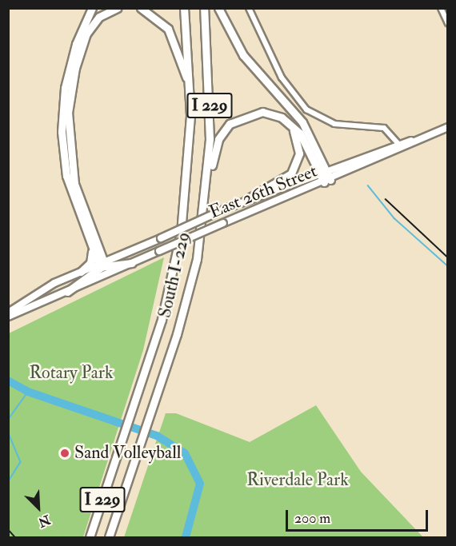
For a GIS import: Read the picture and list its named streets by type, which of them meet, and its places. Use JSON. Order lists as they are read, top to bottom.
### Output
{
  "streets": {
    "highway": ["I 229", "South I-229"],
    "main road": ["East 26th Street"]
  },
  "parks": ["Rotary Park", "Riverdale Park"],
  "places": ["Sand Volleyball"],
  "scale_bar": "200 m",
  "north": "bottom right"
}
